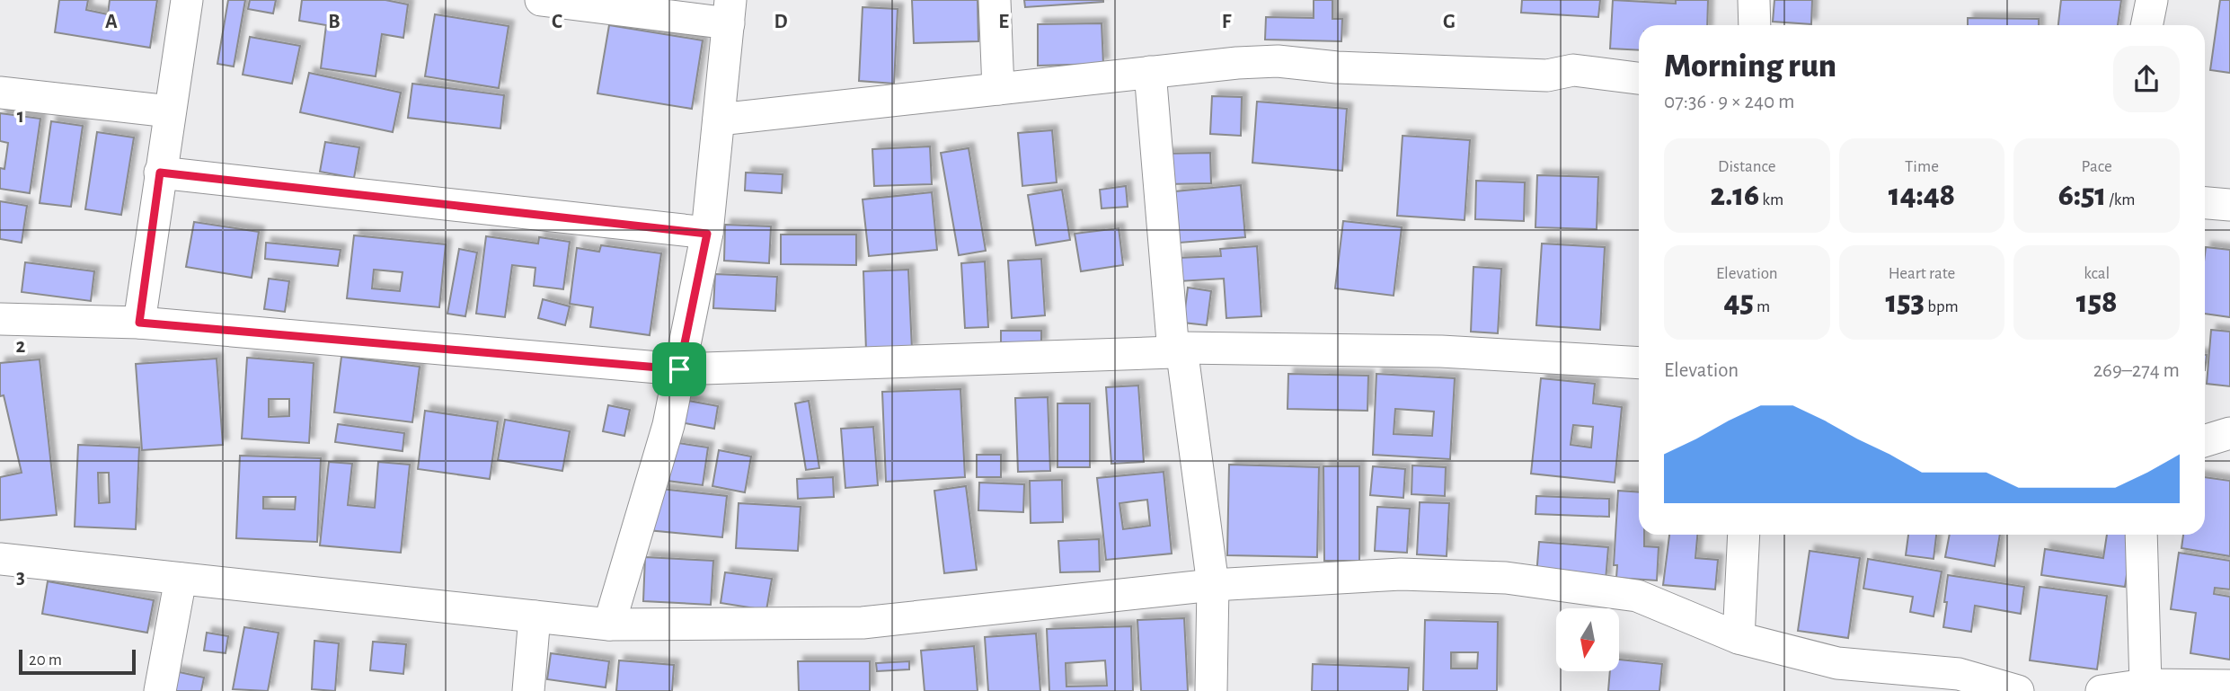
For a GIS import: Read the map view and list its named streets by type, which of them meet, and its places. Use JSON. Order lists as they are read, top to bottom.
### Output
{
  "scale_bar": "20 m",
  "north": "bottom",
  "page": {
    "heading": ["Morning run", "07:36 · 9 × 240 m"],
    "stats": [
      ["Distance", "2.16 km"],
      ["Time", "14:48"],
      ["Pace", "6:51 /km"],
      ["Elevation", "45 m"],
      ["Heart rate", "153 bpm"],
      ["kcal", "158"]
    ],
    "chart": ["Elevation", "269–274 m"],
    "scale": "20 m"
  },
  "grid": {
    "columns": [
      "A",
      "B",
      "C",
      "D",
      "E",
      "F",
      "G"
    ],
    "rows": ["1", "2", "3"]
  }
}
